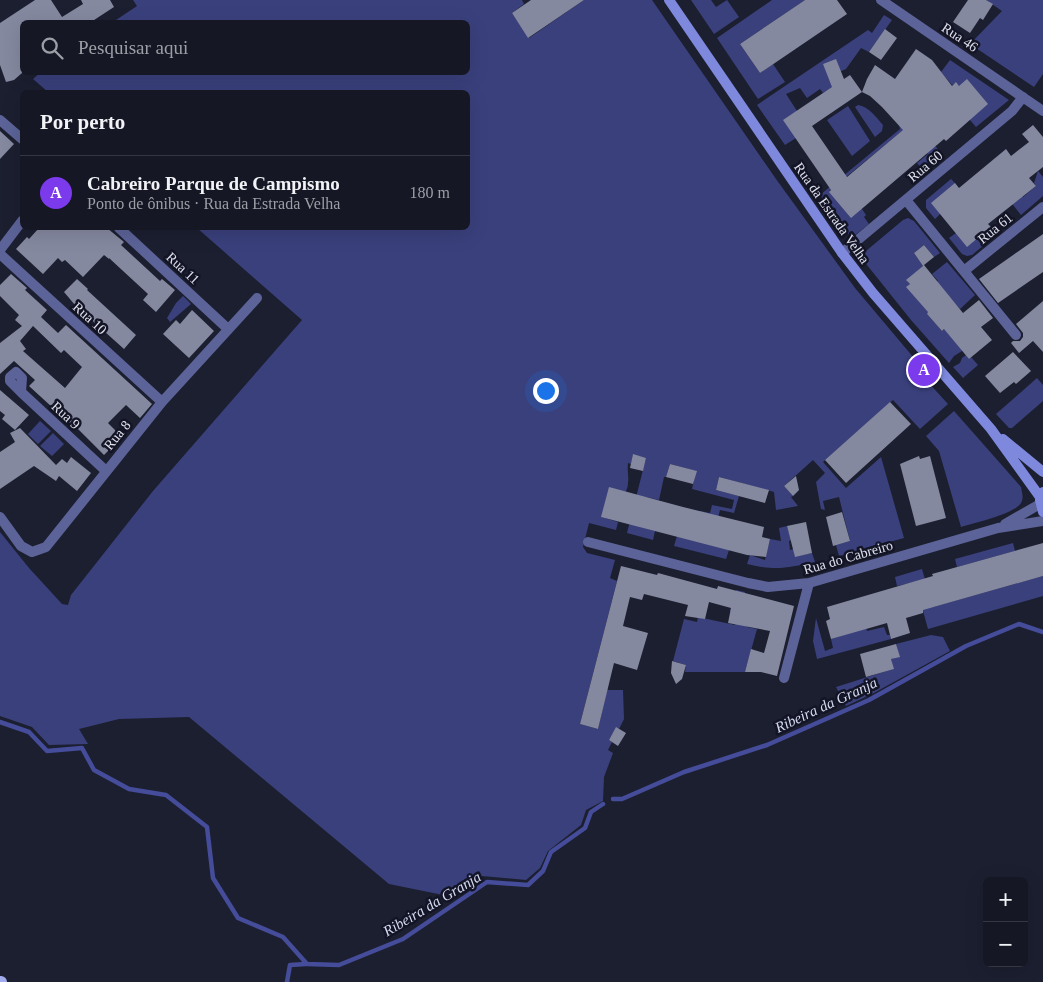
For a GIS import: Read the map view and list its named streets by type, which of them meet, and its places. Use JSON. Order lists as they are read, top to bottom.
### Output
{
  "streets": {
    "street": [
      "Rua 46",
      "Rua 60",
      "Rua da Estrada Velha",
      "Rua 61",
      "Rua 11",
      "Rua 10",
      "Rua 9",
      "Rua 8",
      "Rua do Cabreiro"
    ]
  },
  "crossings": [
    ["Rua 46", "Rua 60"],
    ["Rua 60", "Rua da Estrada Velha"],
    ["Rua 11", "Rua 8"],
    ["Rua 10", "Rua 8"],
    ["Rua 9", "Rua 8"]
  ],
  "water": ["Ribeira da Granja"],
  "page": {
    "search": "Pesquisar aqui",
    "heading": "Por perto",
    "list": [
      {
        "mark": "A",
        "name": "Cabreiro Parque de Campismo",
        "note": "Ponto de ônibus · Rua da Estrada Velha",
        "value": "180 m"
      }
    ],
    "pins": "A",
    "map_buttons": ["+", "−"]
  }
}
